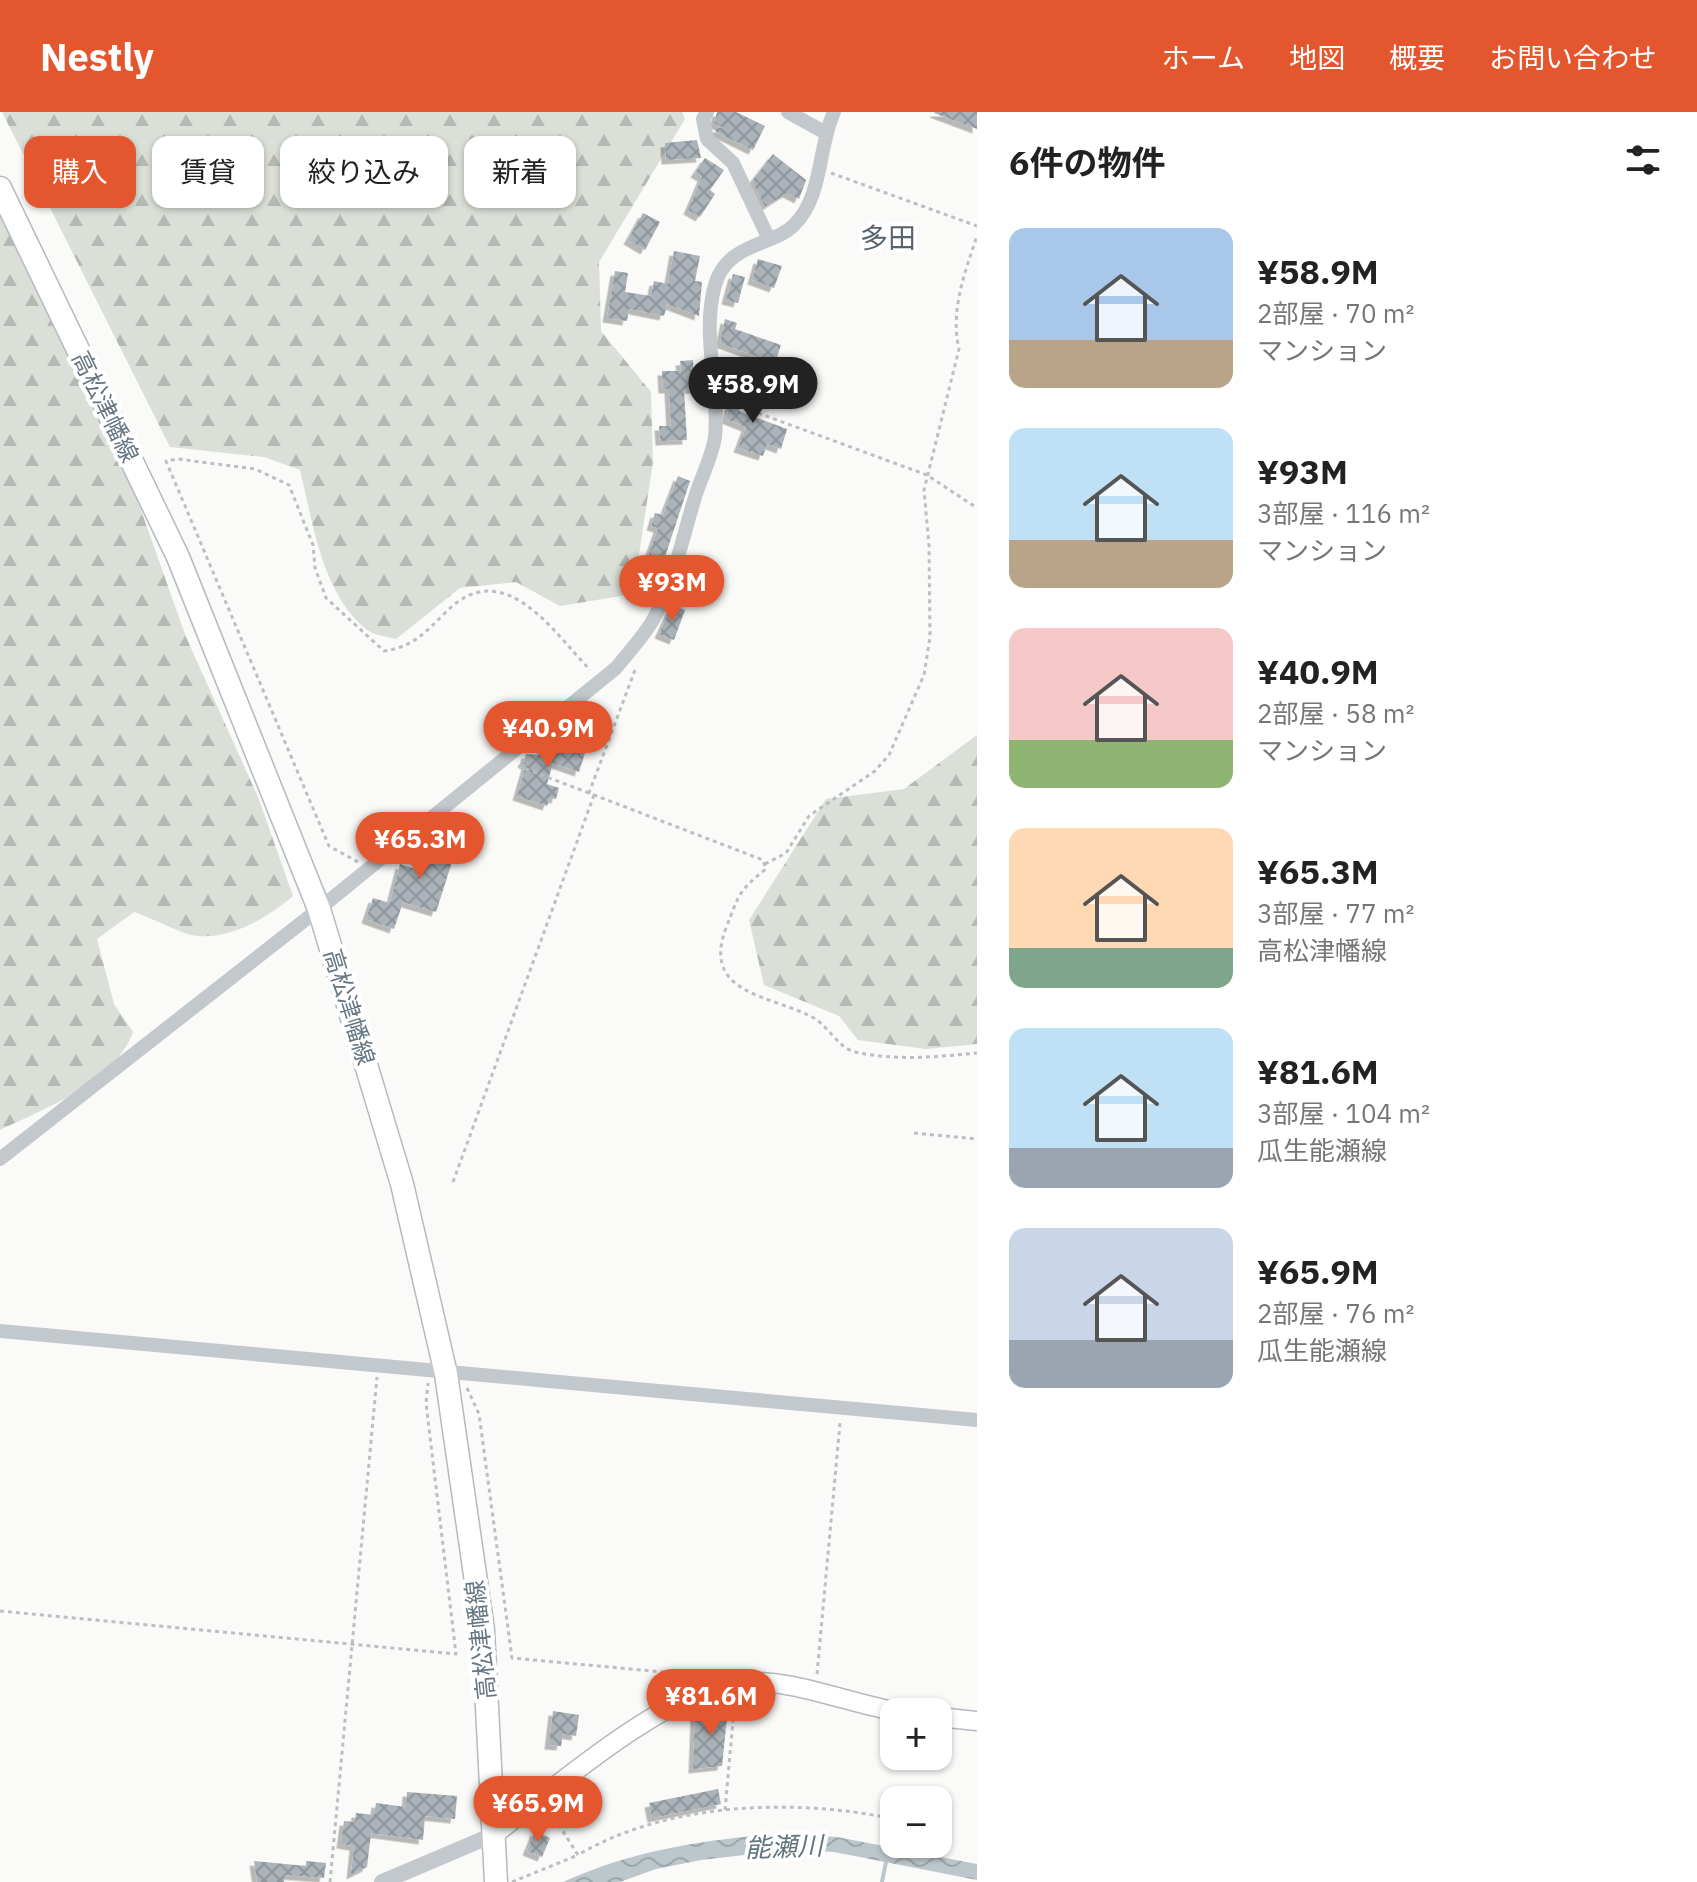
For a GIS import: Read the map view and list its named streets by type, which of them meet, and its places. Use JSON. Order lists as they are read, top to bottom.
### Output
{
  "streets": {
    "main road": ["高松津幡線"]
  },
  "districts": ["多田"],
  "water": ["能瀬川"],
  "page": {
    "header": "Nestly",
    "nav": [
      "ホーム",
      "地図",
      "概要",
      "お問い合わせ"
    ],
    "heading": "6件の物件",
    "chip": [
      "購入",
      "賃貸",
      "絞り込み",
      "新着"
    ],
    "list": [
      {
        "name": "¥58.9M",
        "note": "2部屋 · 70 m² · マンション"
      },
      {
        "name": "¥93M",
        "note": "3部屋 · 116 m² · マンション"
      },
      {
        "name": "¥40.9M",
        "note": "2部屋 · 58 m² · マンション"
      },
      {
        "name": "¥65.3M",
        "note": "3部屋 · 77 m² · 高松津幡線"
      },
      {
        "name": "¥81.6M",
        "note": "3部屋 · 104 m² · 瓜生能瀬線"
      },
      {
        "name": "¥65.9M",
        "note": "2部屋 · 76 m² · 瓜生能瀬線"
      }
    ],
    "price": [
      "¥58.9M",
      "¥93M",
      "¥40.9M",
      "¥65.3M",
      "¥81.6M",
      "¥65.9M"
    ],
    "map_buttons": ["+", "−"]
  }
}
